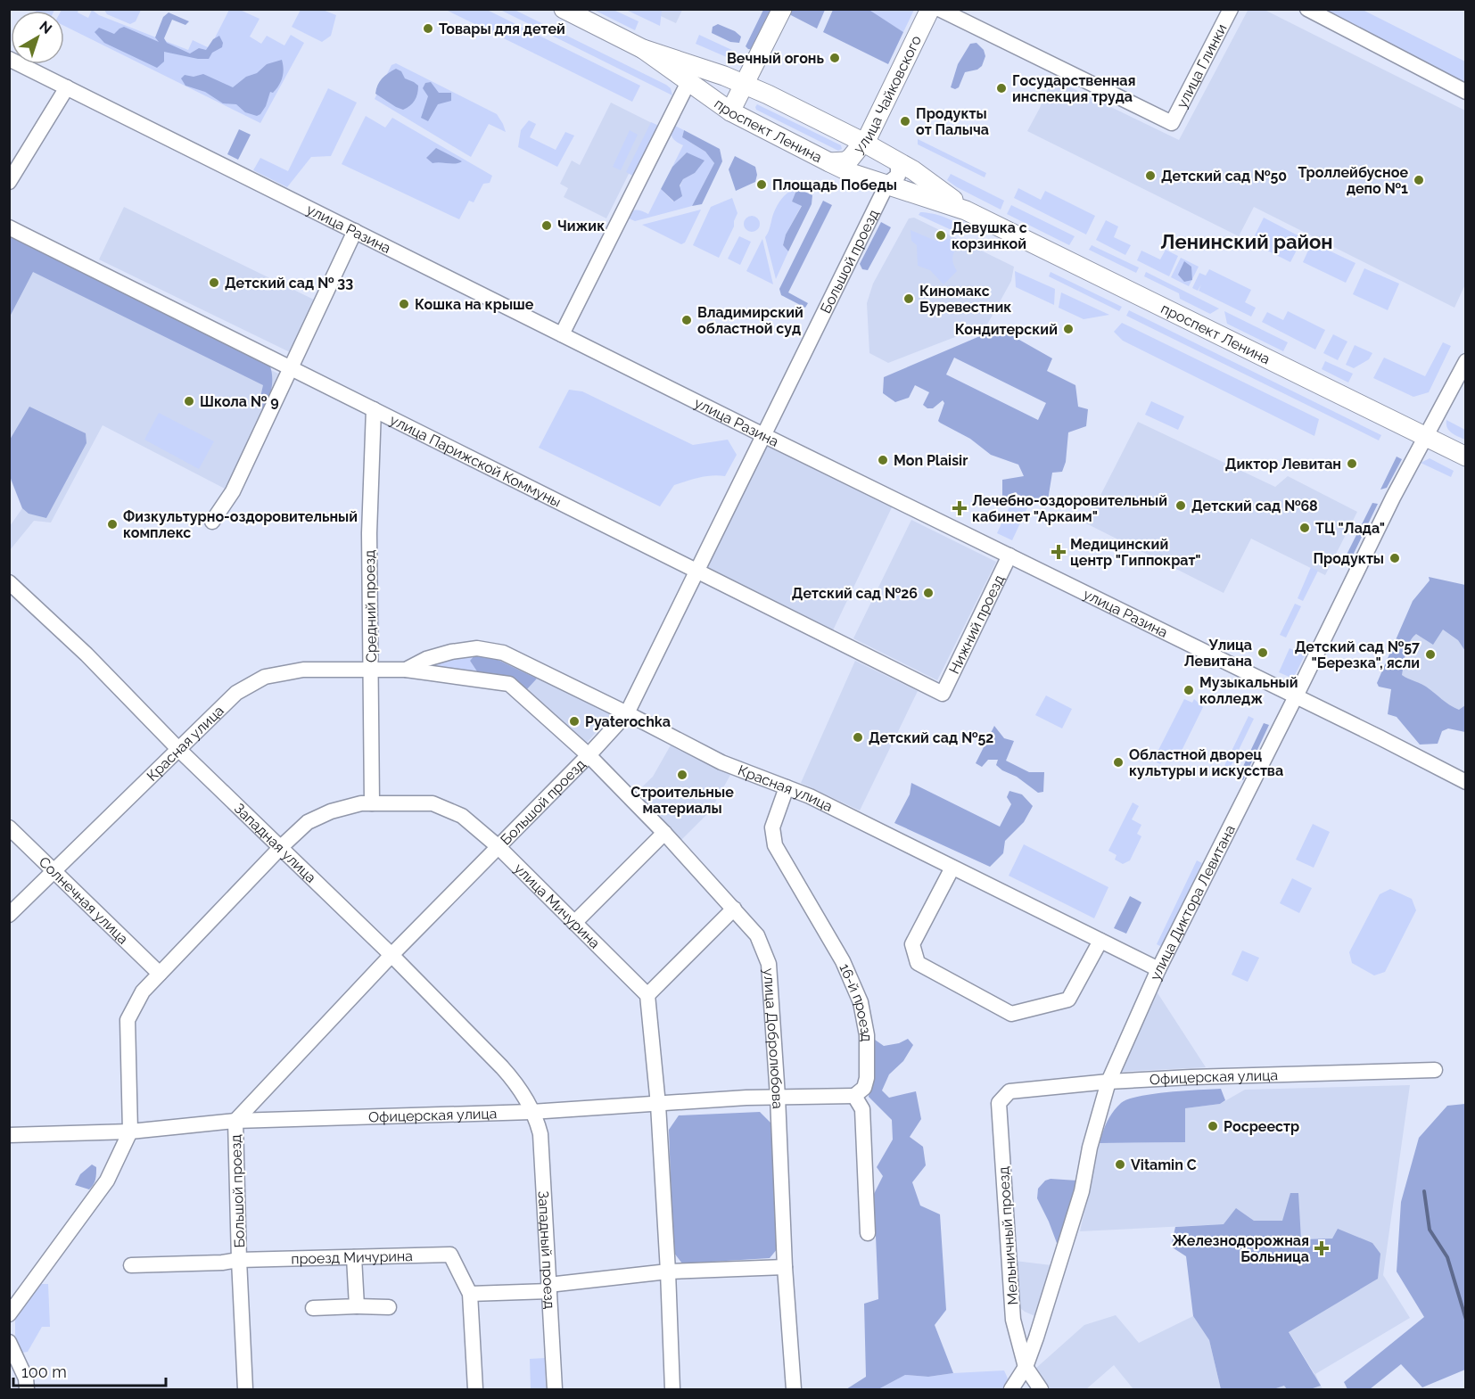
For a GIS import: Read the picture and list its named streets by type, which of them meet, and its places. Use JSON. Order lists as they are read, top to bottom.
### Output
{
  "streets": {
    "main road": ["улица Чайковского", "проспект Ленина"],
    "street": [
      "улица Глинки",
      "улица Разина",
      "Большой проезд",
      "улица Парижской Коммуны",
      "Средний проезд",
      "Нижний проезд",
      "Красная улица",
      "Западная улица",
      "Солнечная улица",
      "улица Диктора Левитана",
      "улица Мичурина",
      "16-й проезд",
      "улица Добролюбова",
      "Офицерская улица",
      "Мельничный проезд",
      "Западный проезд",
      "проезд Мичурина"
    ]
  },
  "crossings": [
    ["улица Чайковского", "проспект Ленина"],
    ["проспект Ленина", "Большой проезд"],
    ["проспект Ленина", "улица Диктора Левитана"],
    ["улица Разина", "Большой проезд"],
    ["улица Разина", "Нижний проезд"],
    ["улица Разина", "улица Диктора Левитана"],
    ["Большой проезд", "улица Парижской Коммуны"],
    ["Большой проезд", "Красная улица"],
    ["Большой проезд", "Западная улица"],
    ["Большой проезд", "улица Мичурина"],
    ["Большой проезд", "улица Добролюбова"],
    ["Большой проезд", "Офицерская улица"],
    ["Большой проезд", "проезд Мичурина"],
    ["улица Парижской Коммуны", "Средний проезд"],
    ["улица Парижской Коммуны", "Нижний проезд"],
    ["Средний проезд", "Красная улица"],
    ["Средний проезд", "улица Мичурина"],
    ["Красная улица", "Западная улица"],
    ["Красная улица", "Солнечная улица"],
    ["Красная улица", "улица Диктора Левитана"],
    ["Красная улица", "16-й проезд"],
    ["Красная улица", "улица Добролюбова"],
    ["Западная улица", "улица Мичурина"],
    ["Западная улица", "Офицерская улица"],
    ["Западная улица", "Западный проезд"],
    ["Солнечная улица", "улица Мичурина"],
    ["улица Диктора Левитана", "Офицерская улица"],
    ["улица Диктора Левитана", "Мельничный проезд"],
    ["улица Мичурина", "Офицерская улица"],
    ["16-й проезд", "Офицерская улица"],
    ["улица Добролюбова", "Офицерская улица"],
    ["Офицерская улица", "Мельничный проезд"],
    ["Офицерская улица", "Западный проезд"]
  ],
  "districts": ["Ленинский район"],
  "places": {
    "other": [
      "Товары для детей",
      "Вечный огонь",
      "Государственная инспекция труда",
      "Продукты от Палыча",
      "Детский сад №50",
      "Троллейбусное депо №1",
      "Площадь Победы",
      "Чижик",
      "Девушка с корзинкой",
      "Детский сад № 33",
      "Киномакс Буревестник",
      "Кошка на крыше",
      "Владимирский областной суд",
      "Кондитерский",
      "Школа № 9",
      "Mon Plaisir",
      "Диктор Левитан",
      "Детский сад №68",
      "Физкультурно-оздоровительный комплекс",
      "ТЦ \"Лада\"",
      "Продукты",
      "Детский сад №26",
      "Улица Левитана",
      "Детский сад №57 \"Березка\", ясли",
      "Музыкальный колледж",
      "Pyaterochka",
      "Детский сад №52",
      "Областной дворец культуры и искусства",
      "Строительные материалы",
      "Росреестр",
      "Vitamin C"
    ],
    "health": ["Лечебно-оздоровительный кабинет \"Аркаим\"", "Медицинский центр \"Гиппократ\"", "Железнодорожная Больница"]
  },
  "scale_bar": "100 m",
  "north": "top right"
}
